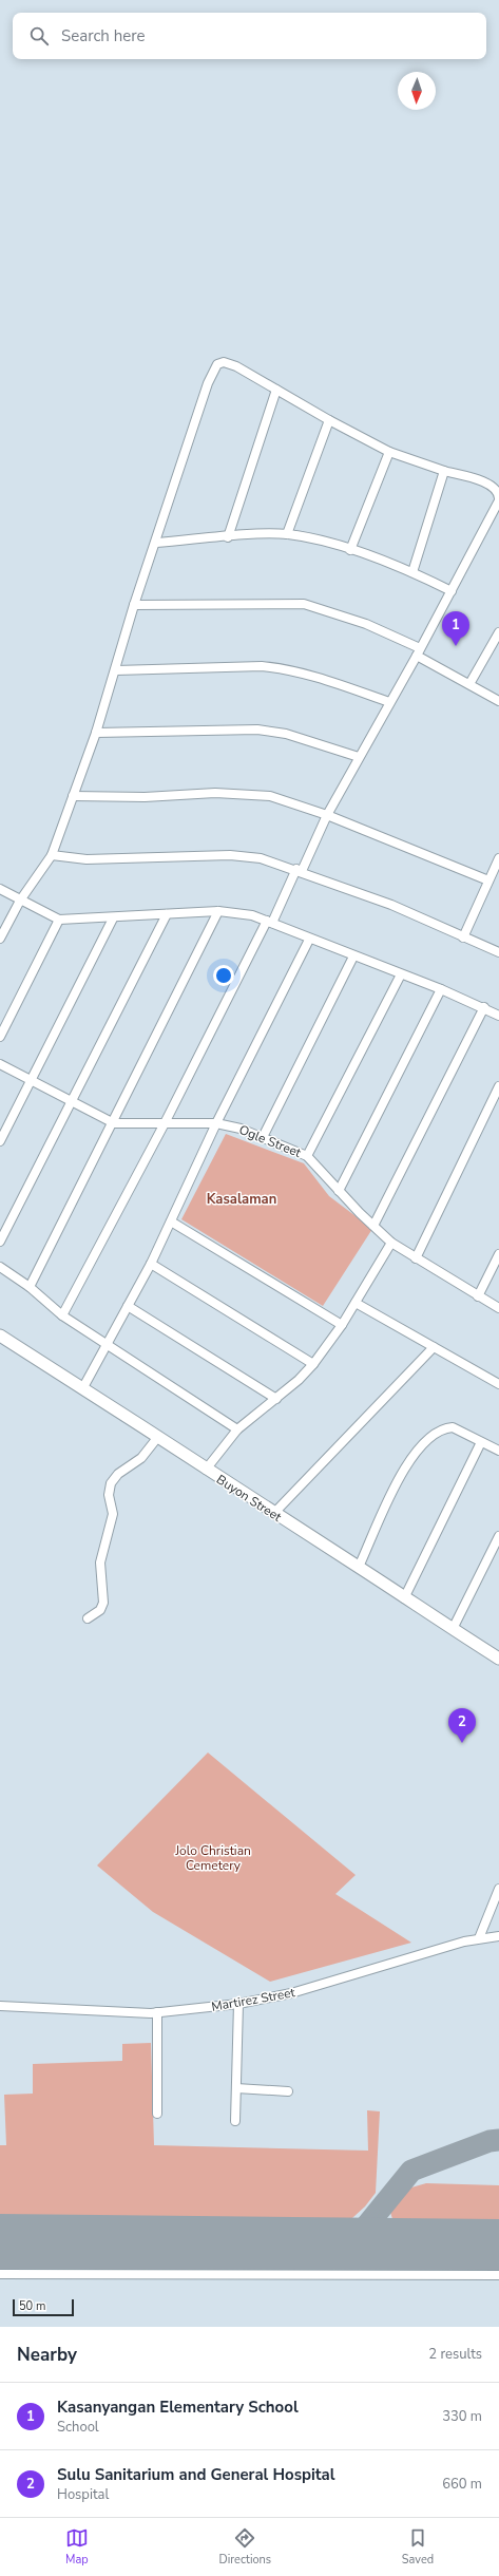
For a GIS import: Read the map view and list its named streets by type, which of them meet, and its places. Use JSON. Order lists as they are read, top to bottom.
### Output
{
  "streets": {
    "main road": ["Buyon Street"],
    "street": ["Ogle Street", "Martirez Street"]
  },
  "districts": ["Kasalaman"],
  "parks": ["Jolo Christian Cemetery"],
  "scale_bar": "50 m",
  "north": "bottom",
  "page": {
    "search": "Search here",
    "pins": ["1", "2"],
    "scale": "50 m",
    "heading": ["Nearby", "2 results"],
    "list": [
      {
        "mark": "1",
        "name": "Kasanyangan Elementary School",
        "note": "School",
        "value": "330 m"
      },
      {
        "mark": "2",
        "name": "Sulu Sanitarium and General Hospital",
        "note": "Hospital",
        "value": "660 m"
      }
    ],
    "nav": ["Map", "Directions", "Saved"]
  }
}
